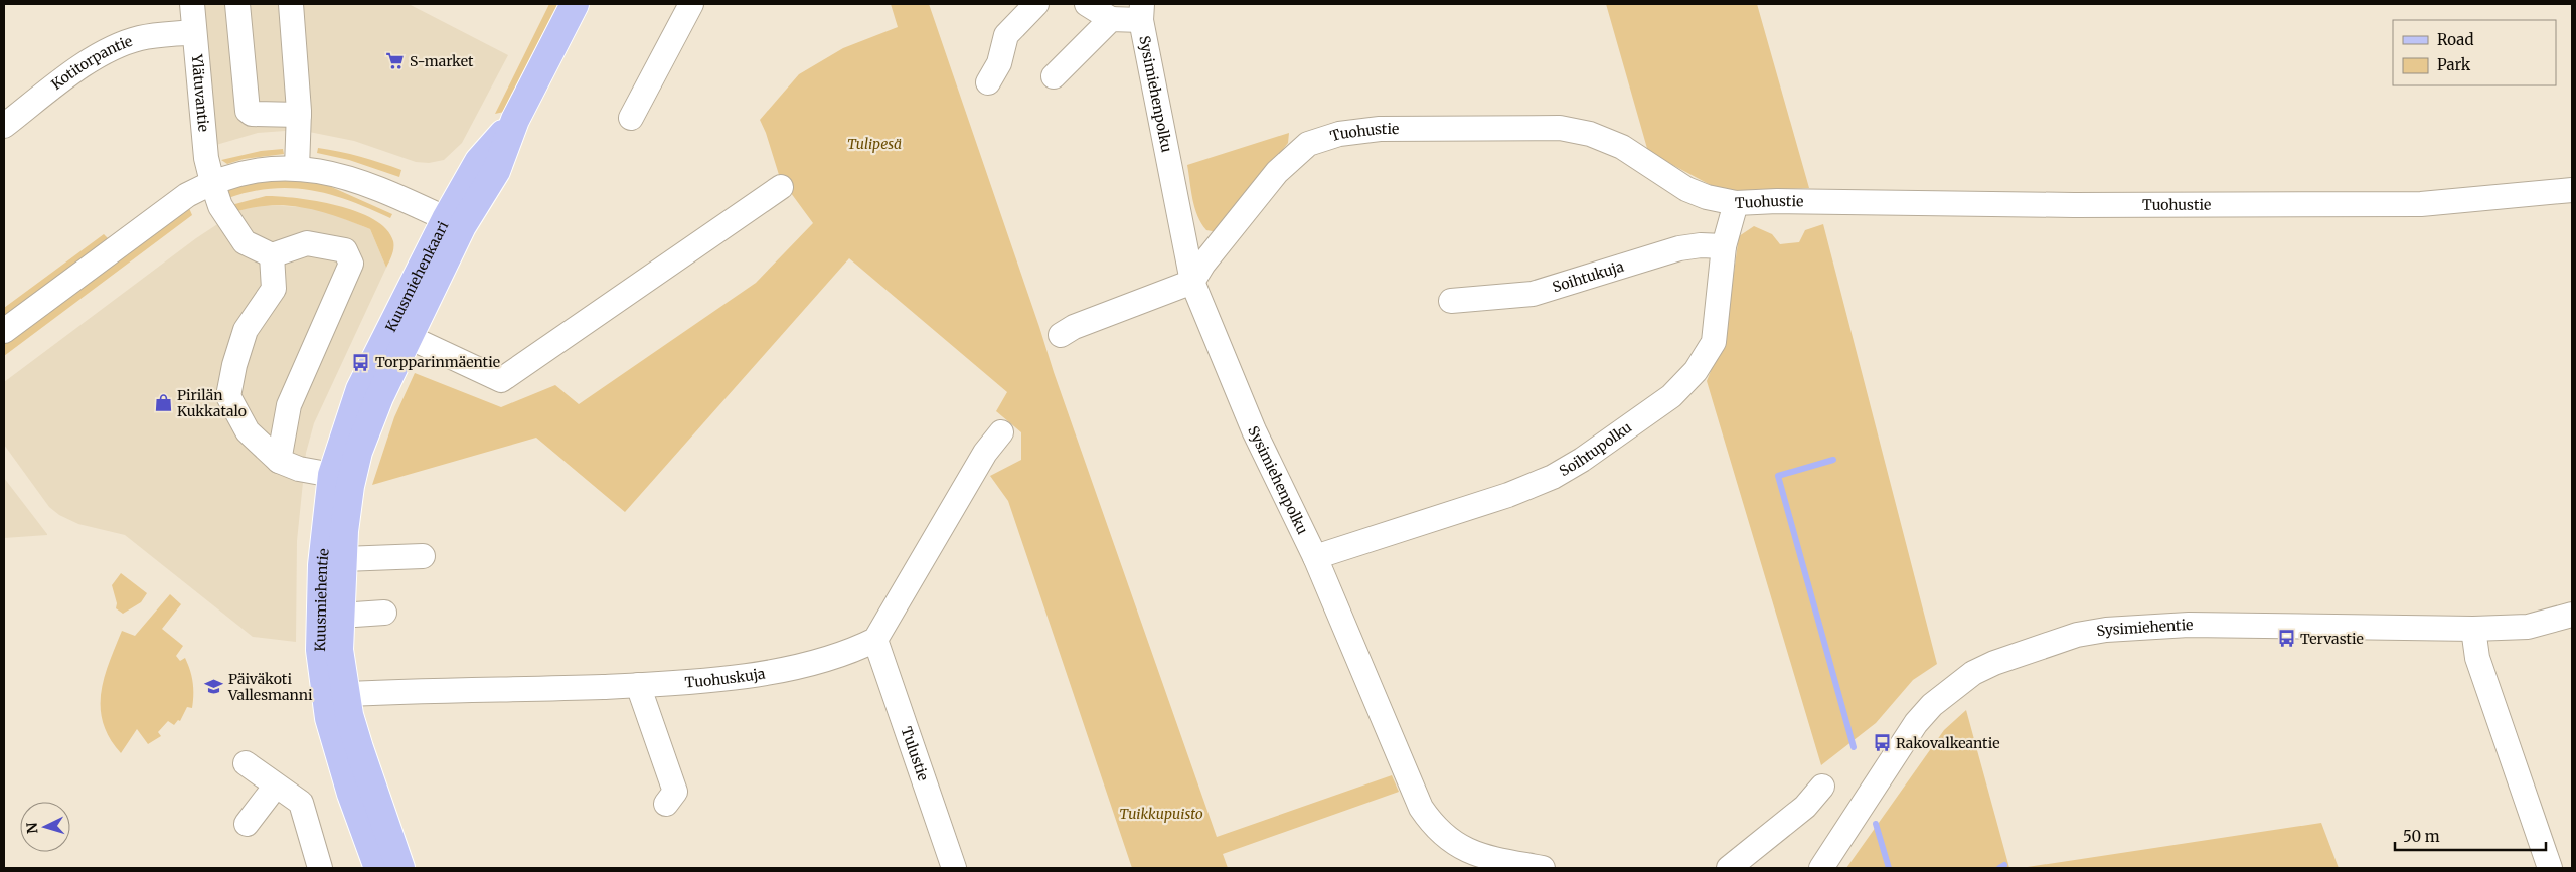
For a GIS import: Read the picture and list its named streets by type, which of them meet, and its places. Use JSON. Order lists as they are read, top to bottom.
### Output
{
  "streets": {
    "main road": ["Kuusmiehenkaari", "Kuusmiehentie"],
    "street": [
      "Kotitorpantie",
      "Ylätuvantie",
      "Sysimiehenpolku",
      "Tuohustie",
      "Soihtukuja",
      "Soihtupolku",
      "Sysimiehentie",
      "Tuohuskuja",
      "Tulustie"
    ]
  },
  "crossings": [
    ["Kotitorpantie", "Ylätuvantie"],
    ["Sysimiehenpolku", "Tuohustie"],
    ["Sysimiehenpolku", "Soihtupolku"],
    ["Tuohustie", "Soihtupolku"],
    ["Kuusmiehenkaari", "Kuusmiehentie"],
    ["Soihtukuja", "Soihtupolku"],
    ["Kuusmiehentie", "Tuohuskuja"],
    ["Tuohuskuja", "Tulustie"]
  ],
  "parks": ["Tulipesä", "Tuikkupuisto"],
  "places": {
    "supermarket": ["S-market"],
    "bus stop": ["Torpparinmäentie", "Tervastie", "Rakovalkeantie"],
    "shop": ["Pirilän Kukkatalo"],
    "school or university": ["Päiväkoti Vallesmanni"]
  },
  "legend": ["Road", "Park"],
  "scale_bar": "50 m",
  "north": "left"
}
